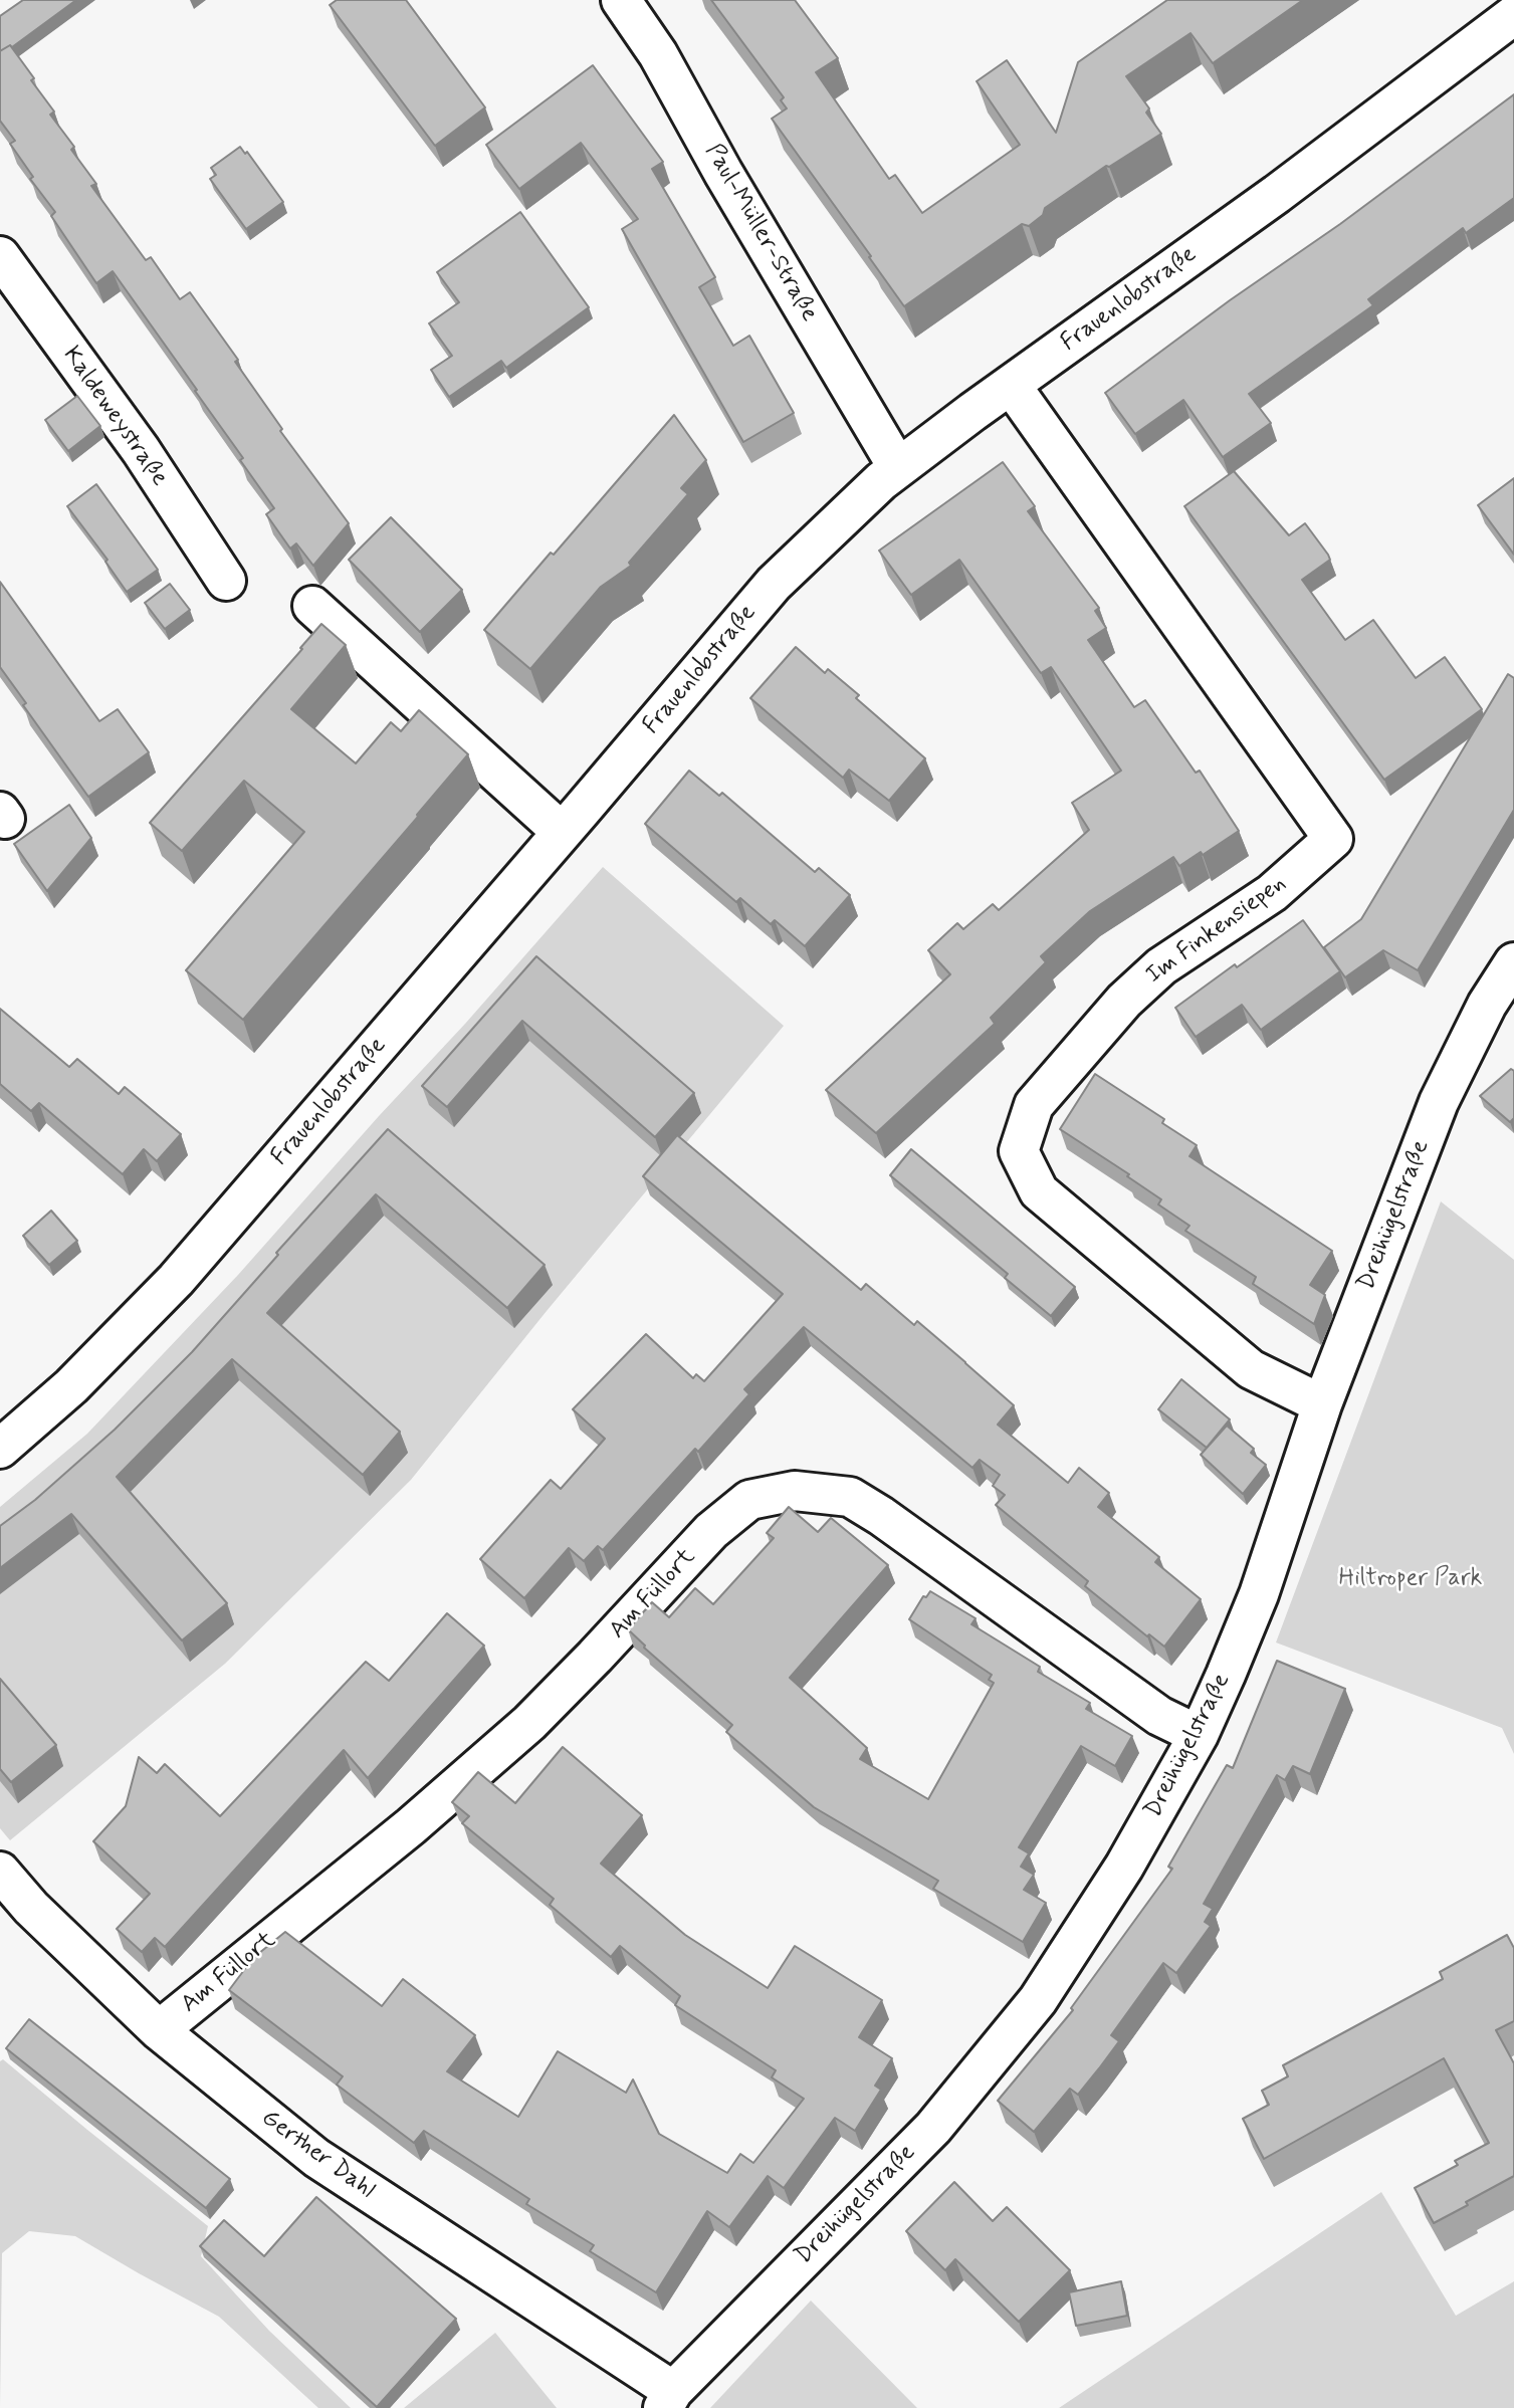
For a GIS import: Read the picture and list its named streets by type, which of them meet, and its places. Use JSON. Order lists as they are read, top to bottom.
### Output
{
  "streets": {
    "street": [
      "Paul-Müller-Straße",
      "Frauenlobstraße",
      "Kaldeweystraße",
      "Im Finkensiepen",
      "Dreihügelstraße",
      "Am Füllort",
      "Gerther Dahl"
    ]
  },
  "crossings": [
    ["Paul-Müller-Straße", "Frauenlobstraße"],
    ["Frauenlobstraße", "Im Finkensiepen"],
    ["Im Finkensiepen", "Dreihügelstraße"],
    ["Dreihügelstraße", "Am Füllort"],
    ["Dreihügelstraße", "Gerther Dahl"],
    ["Am Füllort", "Gerther Dahl"]
  ],
  "parks": ["Hiltroper Park"]
}
